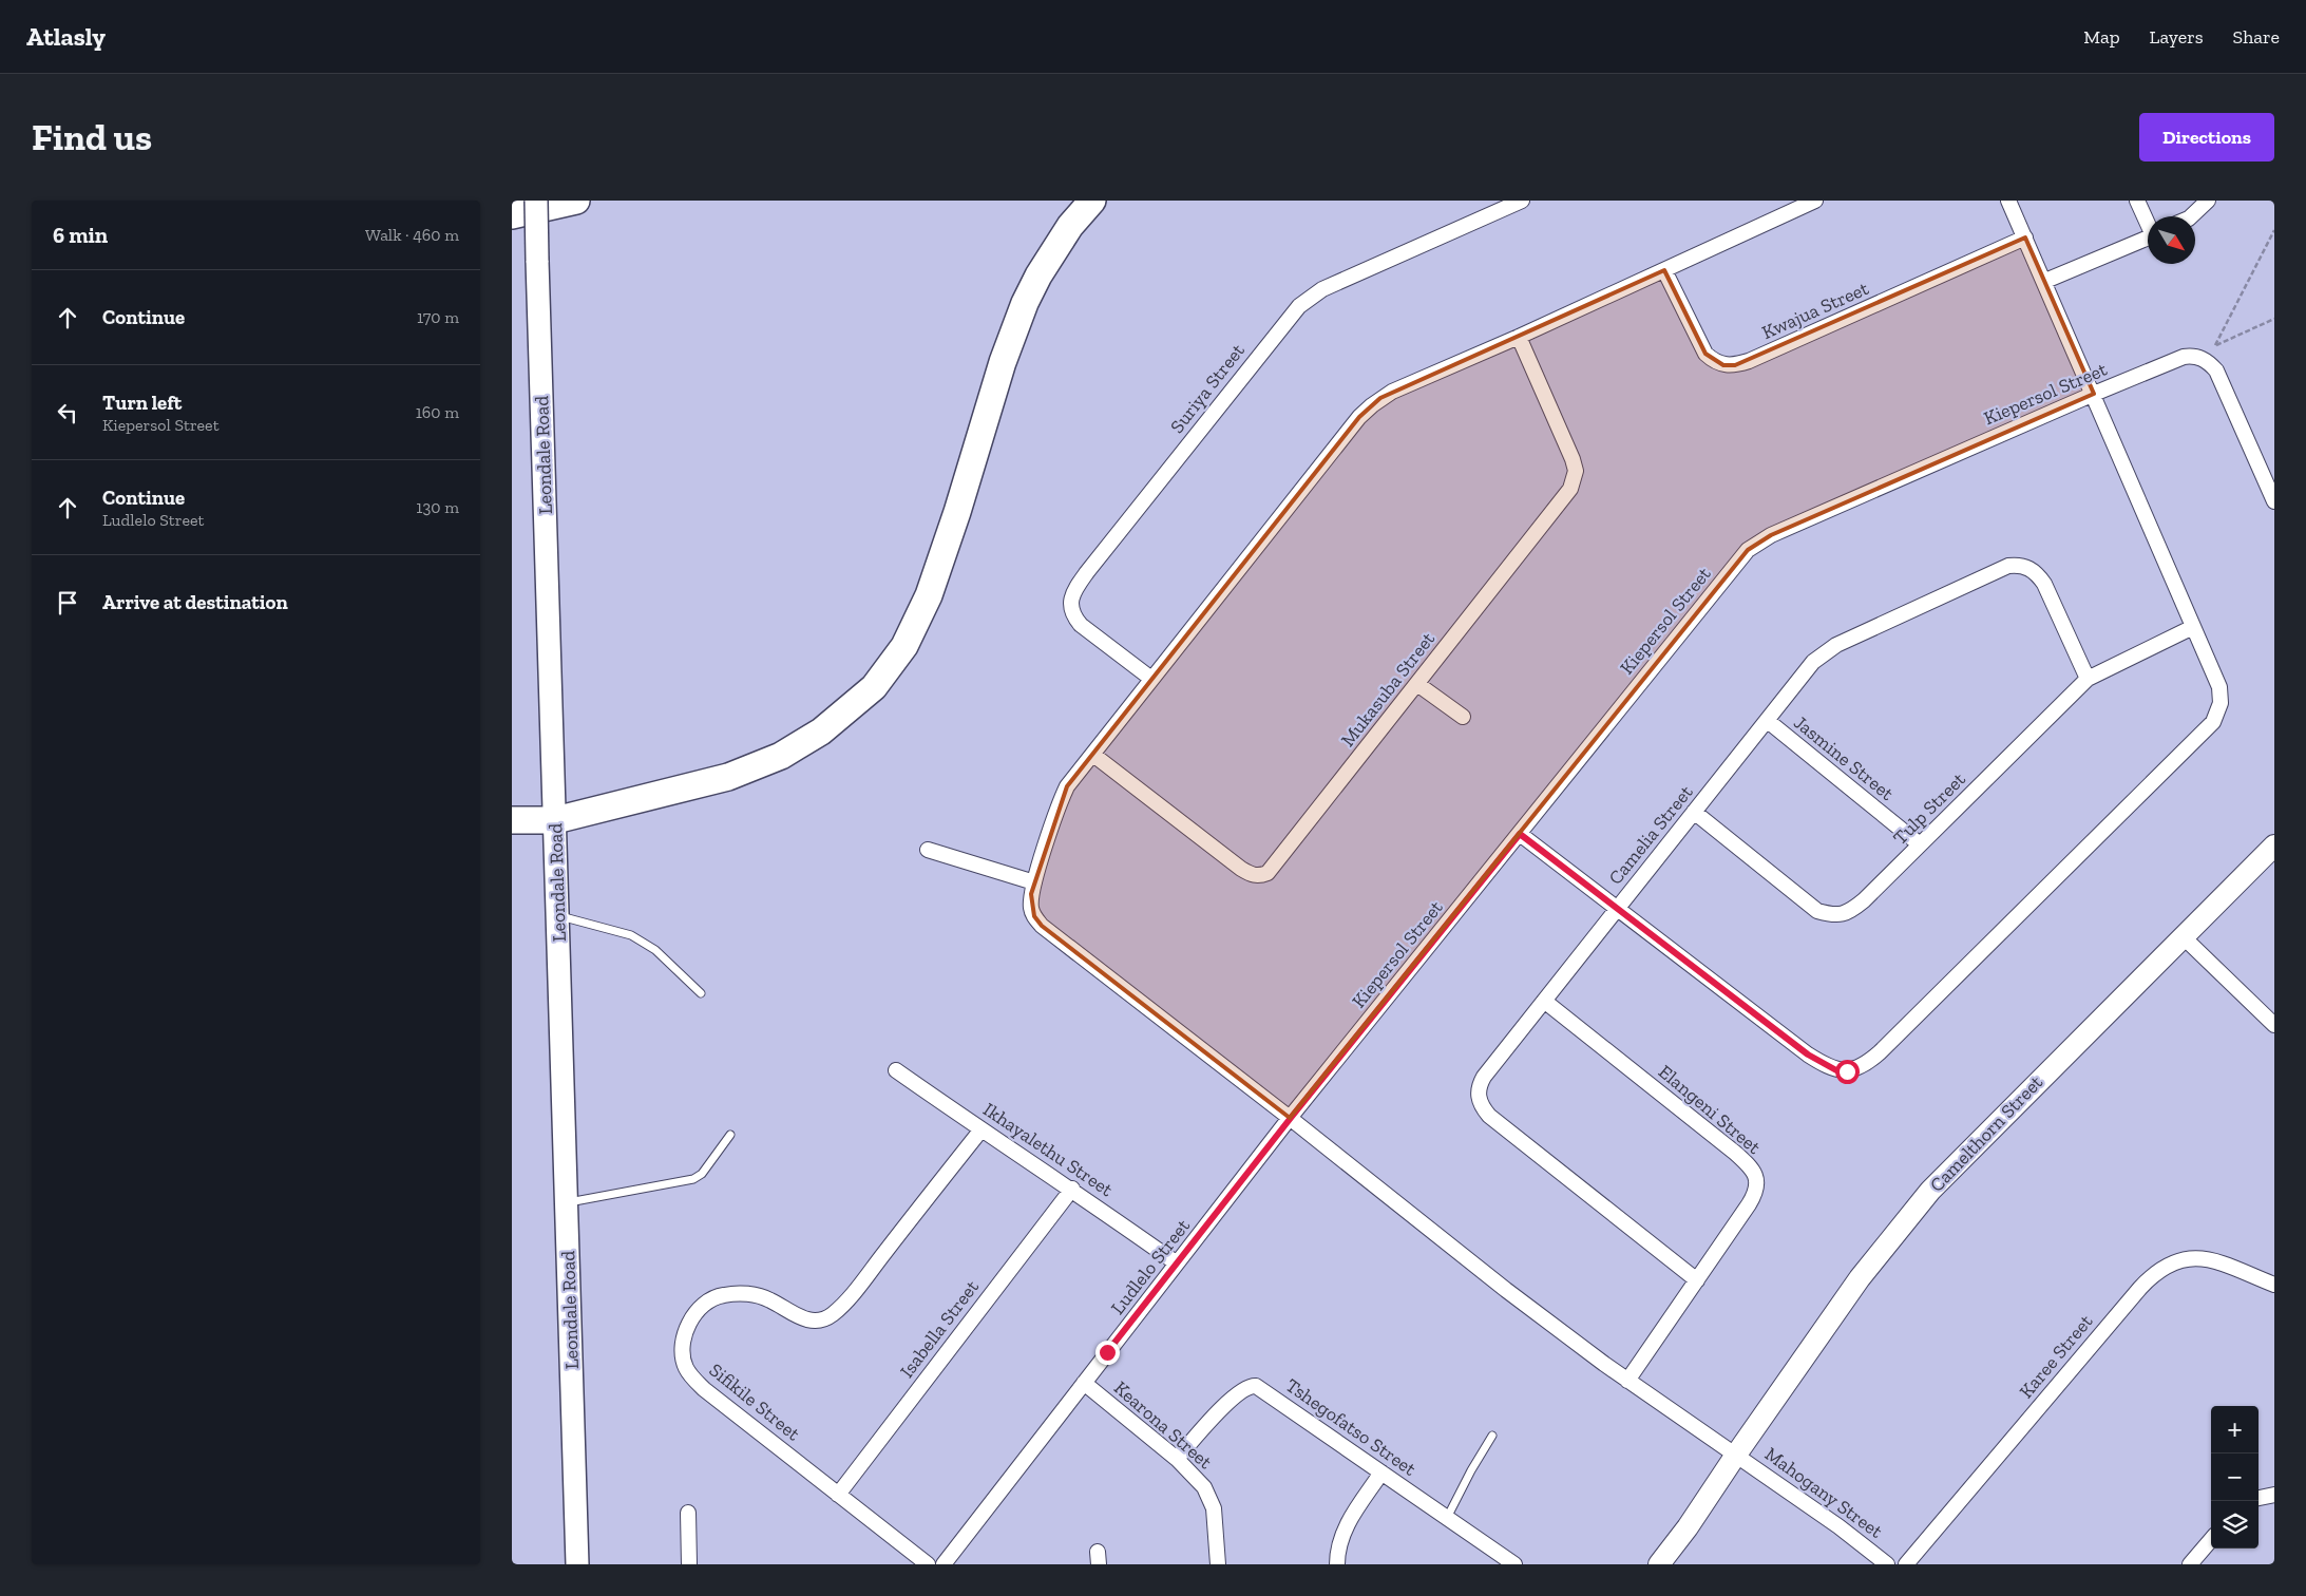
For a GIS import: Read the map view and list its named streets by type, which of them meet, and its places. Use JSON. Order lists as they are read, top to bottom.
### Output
{
  "streets": {
    "main road": ["Leondale Road"],
    "street": [
      "Kwajua Street",
      "Suriya Street",
      "Kiepersol Street",
      "Mukasuba Street",
      "Jasmine Street",
      "Tulp Street",
      "Camelia Street",
      "Elangeni Street",
      "Camelthorn Street",
      "Ikhayalethu Street",
      "Ludlelo Street",
      "Isabella Street",
      "Karee Street",
      "Sifikile Street",
      "Kearona Street",
      "Tshegofatso Street",
      "Mahogany Street"
    ]
  },
  "crossings": [
    ["Kwajua Street", "Mahogany Street"],
    ["Suriya Street", "Mahogany Street"],
    ["Kiepersol Street", "Ludlelo Street"],
    ["Kiepersol Street", "Mahogany Street"],
    ["Mukasuba Street", "Mahogany Street"],
    ["Jasmine Street", "Tulp Street"],
    ["Jasmine Street", "Camelia Street"],
    ["Tulp Street", "Camelia Street"],
    ["Camelia Street", "Elangeni Street"],
    ["Elangeni Street", "Mahogany Street"],
    ["Camelthorn Street", "Mahogany Street"],
    ["Ikhayalethu Street", "Ludlelo Street"],
    ["Ikhayalethu Street", "Isabella Street"],
    ["Ikhayalethu Street", "Sifikile Street"],
    ["Ludlelo Street", "Kearona Street"],
    ["Ludlelo Street", "Mahogany Street"],
    ["Isabella Street", "Sifikile Street"],
    ["Kearona Street", "Tshegofatso Street"]
  ],
  "north": "bottom right",
  "page": {
    "header": "Atlasly",
    "nav": ["Map", "Layers", "Share"],
    "buttons": "Directions",
    "title": "Find us",
    "heading": ["6 min", "Walk · 460 m"],
    "list": [
      ["Continue", "170 m"],
      ["Turn left", "Kiepersol Street", "160 m"],
      ["Continue", "Ludlelo Street", "130 m"],
      "Arrive at destination"
    ],
    "map_buttons": ["+", "−"]
  }
}
